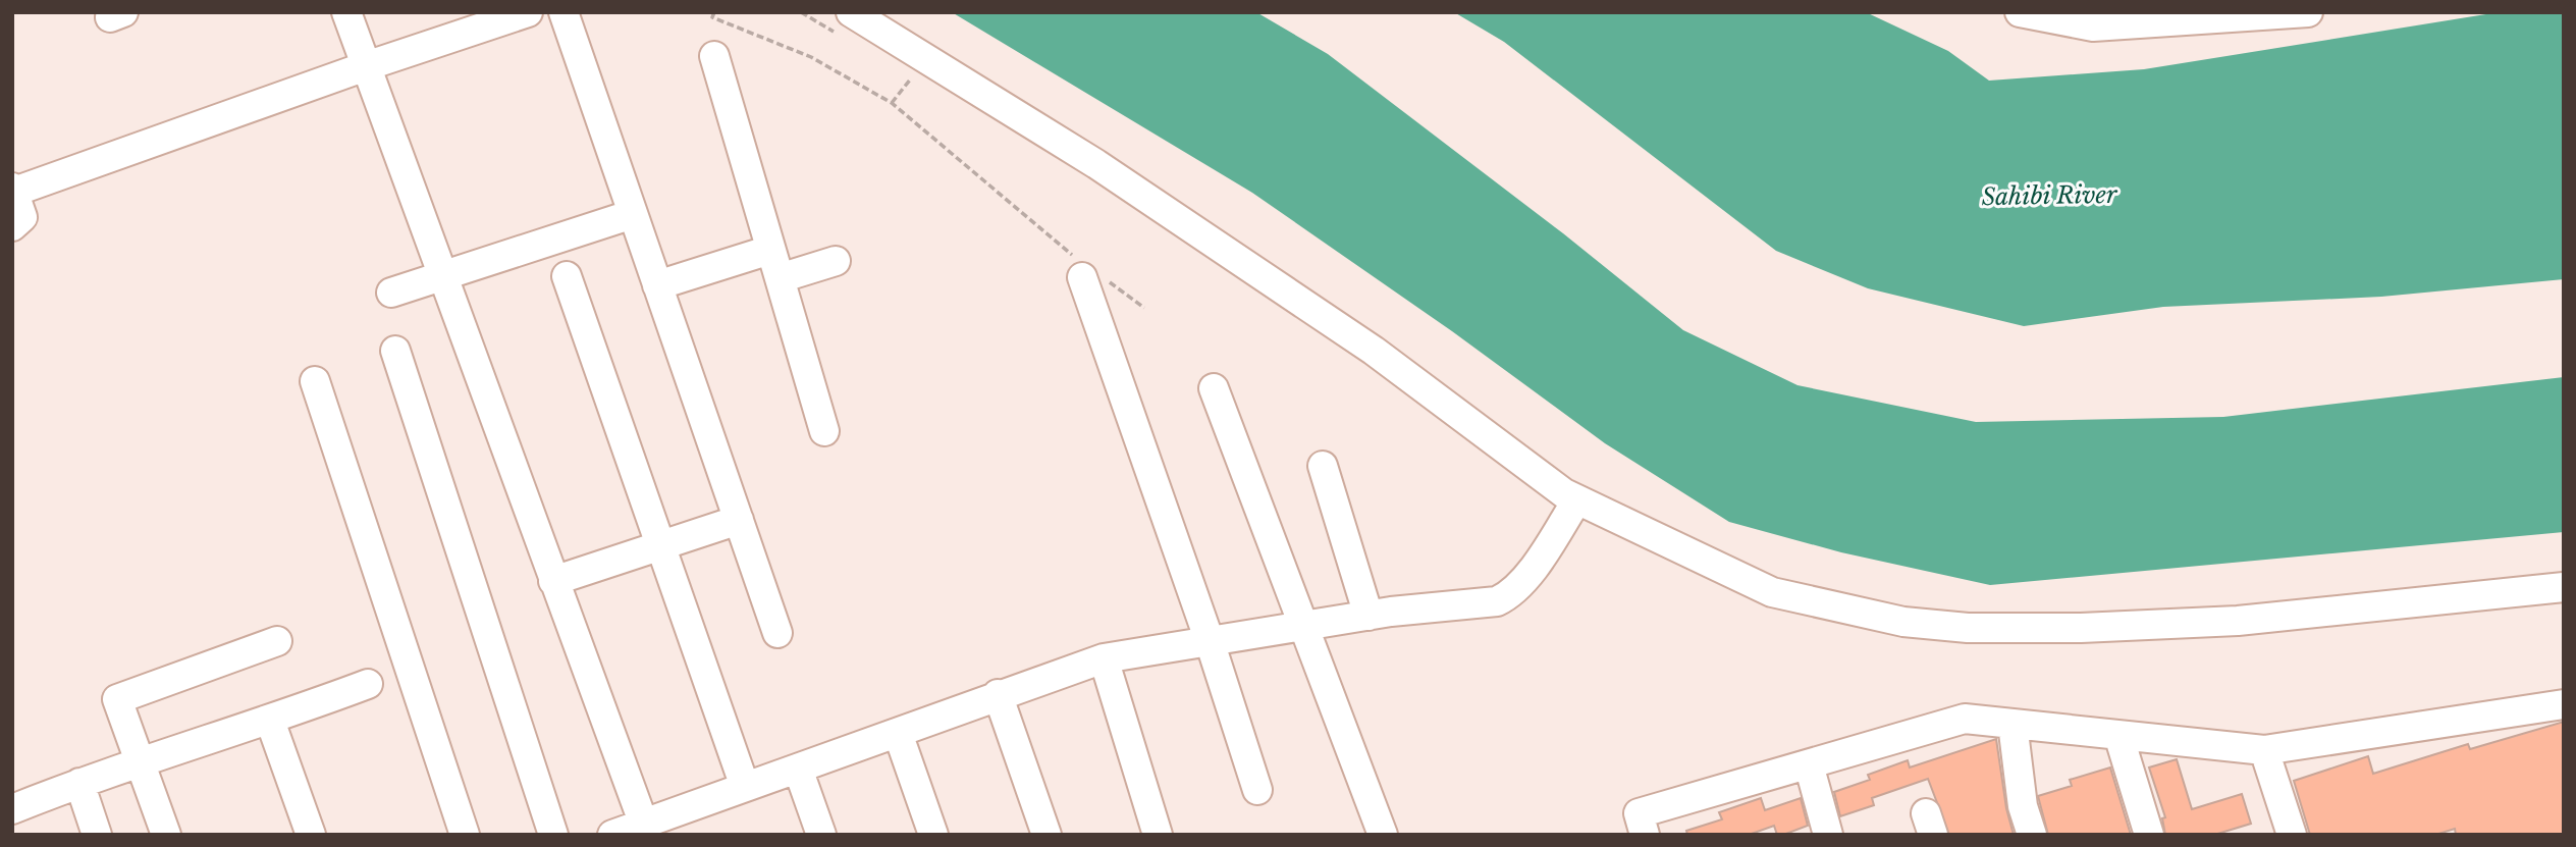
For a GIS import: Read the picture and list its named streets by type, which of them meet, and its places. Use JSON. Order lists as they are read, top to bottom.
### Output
{
  "water": ["Sahibi River"]
}
